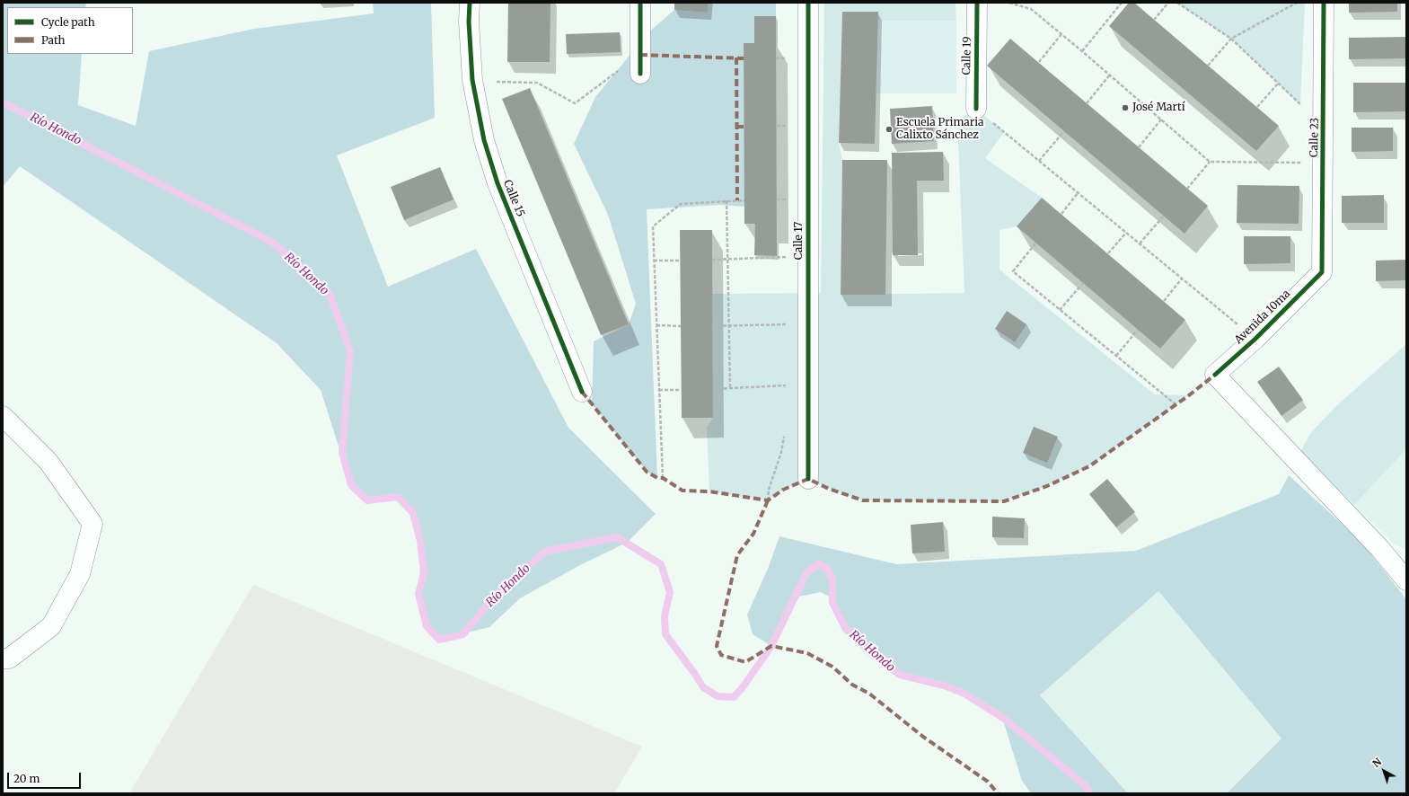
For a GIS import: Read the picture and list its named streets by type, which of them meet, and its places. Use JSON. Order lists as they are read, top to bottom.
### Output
{
  "streets": {
    "street": [
      "Calle 19",
      "Calle 23",
      "Calle 15",
      "Calle 17",
      "Avenida 10ma"
    ]
  },
  "crossings": [
    ["Calle 23", "Avenida 10ma"]
  ],
  "water": ["Río Hondo"],
  "places": ["José Martí", "Escuela Primaria Calixto Sánchez"],
  "legend": ["Cycle path", "Path"],
  "scale_bar": "20 m",
  "north": "top left"
}
